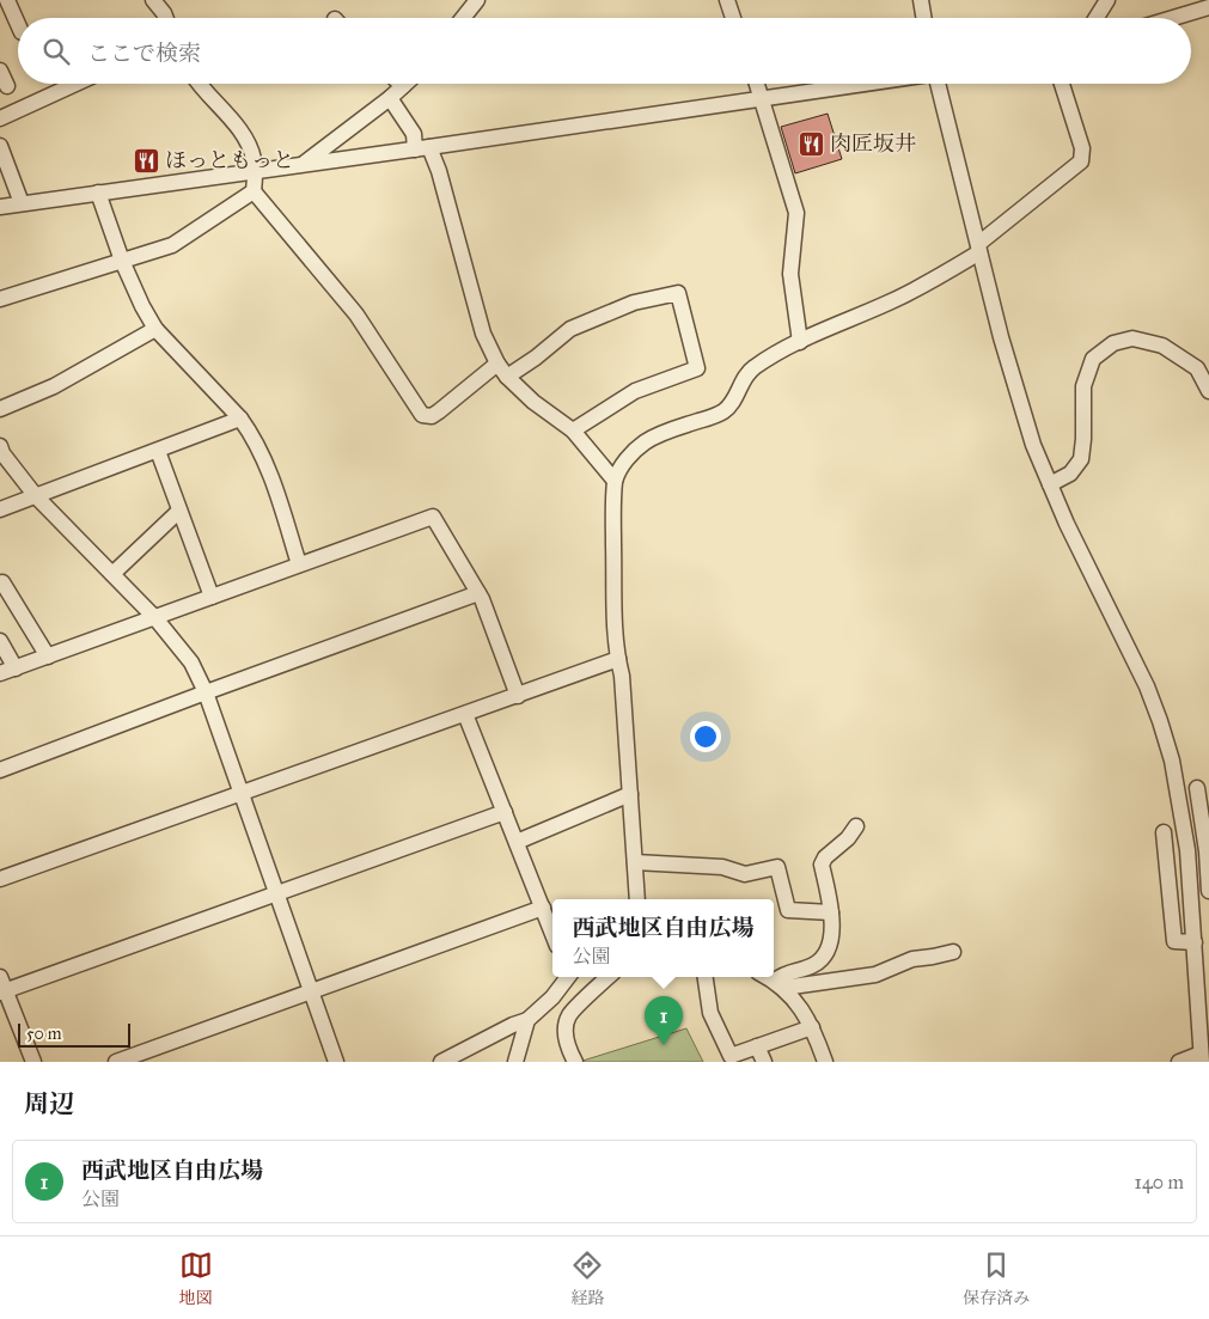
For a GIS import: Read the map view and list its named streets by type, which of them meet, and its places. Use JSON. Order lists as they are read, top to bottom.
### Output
{
  "places": {
    "restaurant": ["肉匠坂井", "ほっともっと"]
  },
  "scale_bar": "50 m",
  "page": {
    "search": "ここで検索",
    "popup": ["西武地区自由広場", "公園"],
    "pins": "1",
    "scale": "50 m",
    "heading": "周辺",
    "list": [
      {
        "mark": "1",
        "name": "西武地区自由広場",
        "note": "公園",
        "value": "140 m"
      }
    ],
    "nav": ["地図", "経路", "保存済み"]
  }
}
